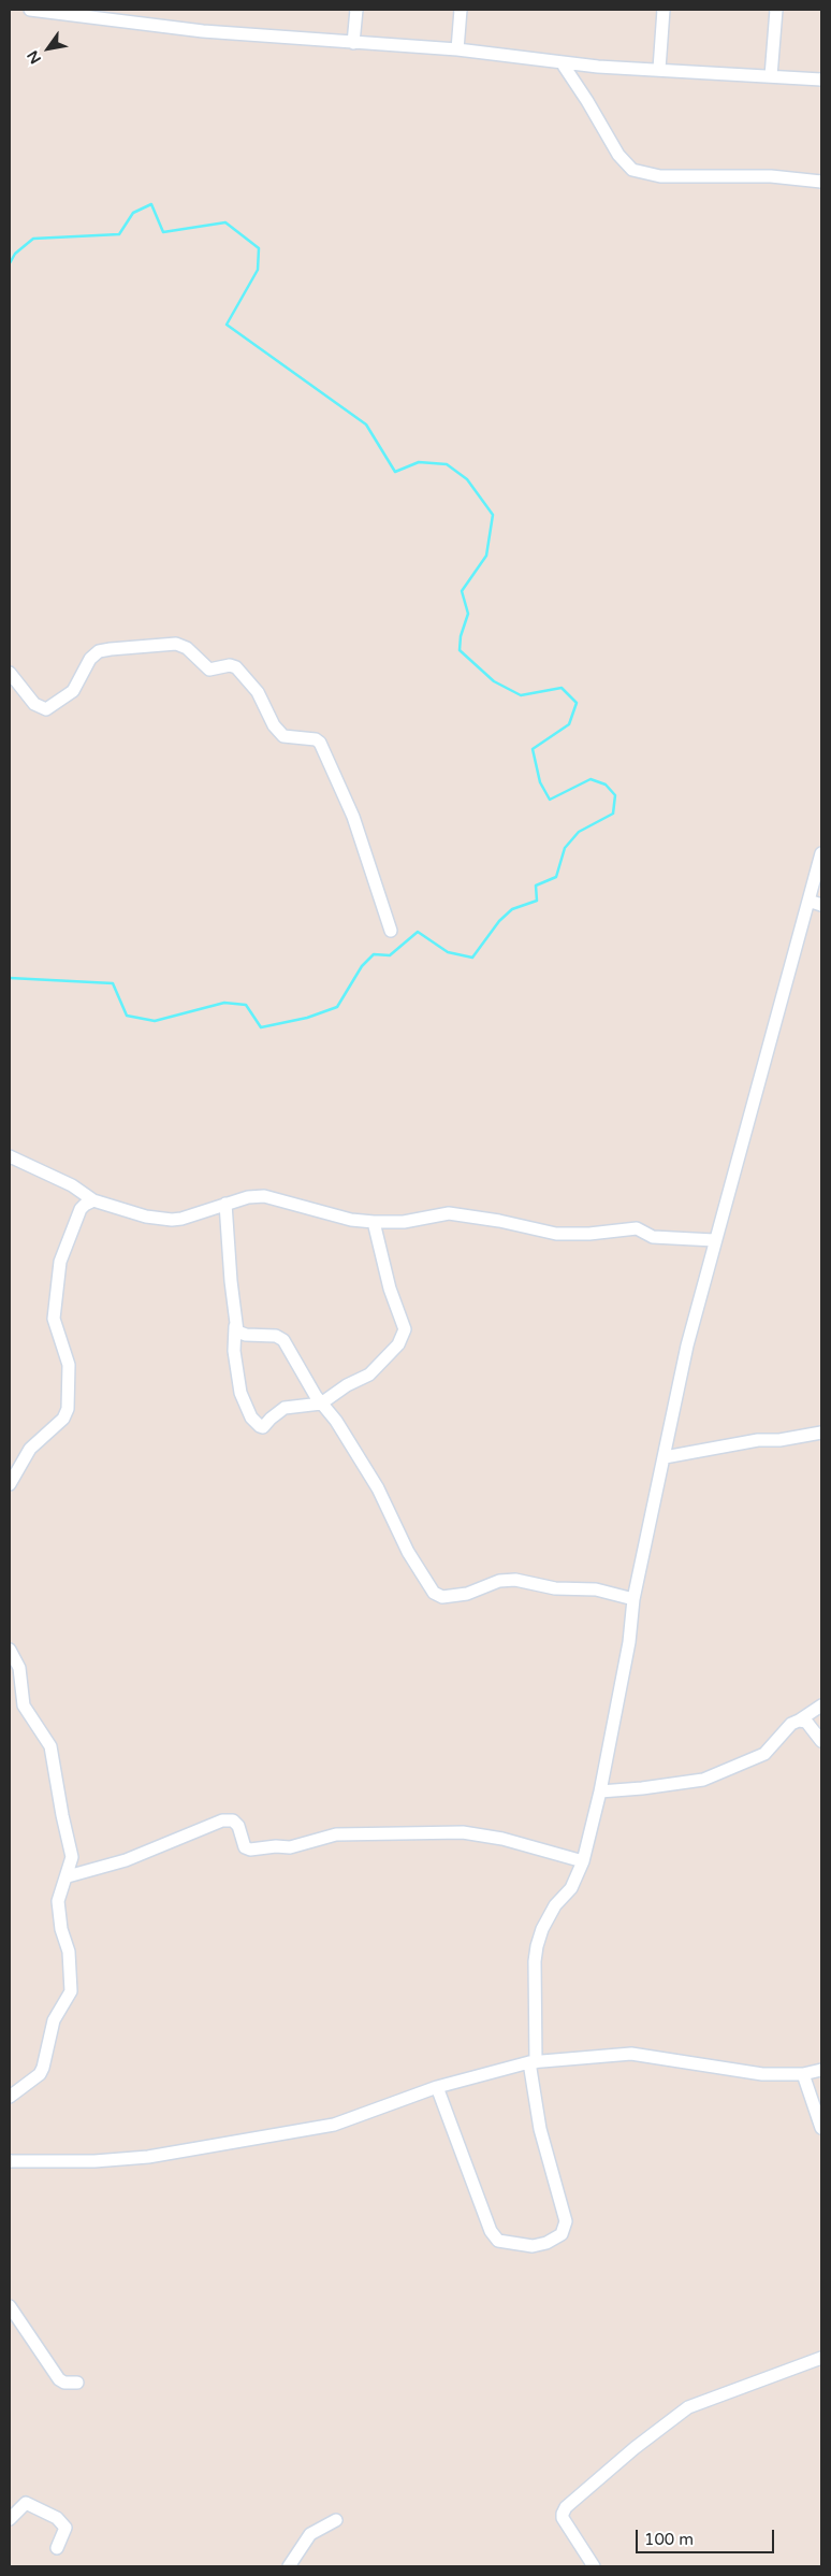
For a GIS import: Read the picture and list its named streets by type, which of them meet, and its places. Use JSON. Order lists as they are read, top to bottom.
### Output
{
  "scale_bar": "100 m",
  "north": "bottom left"
}
